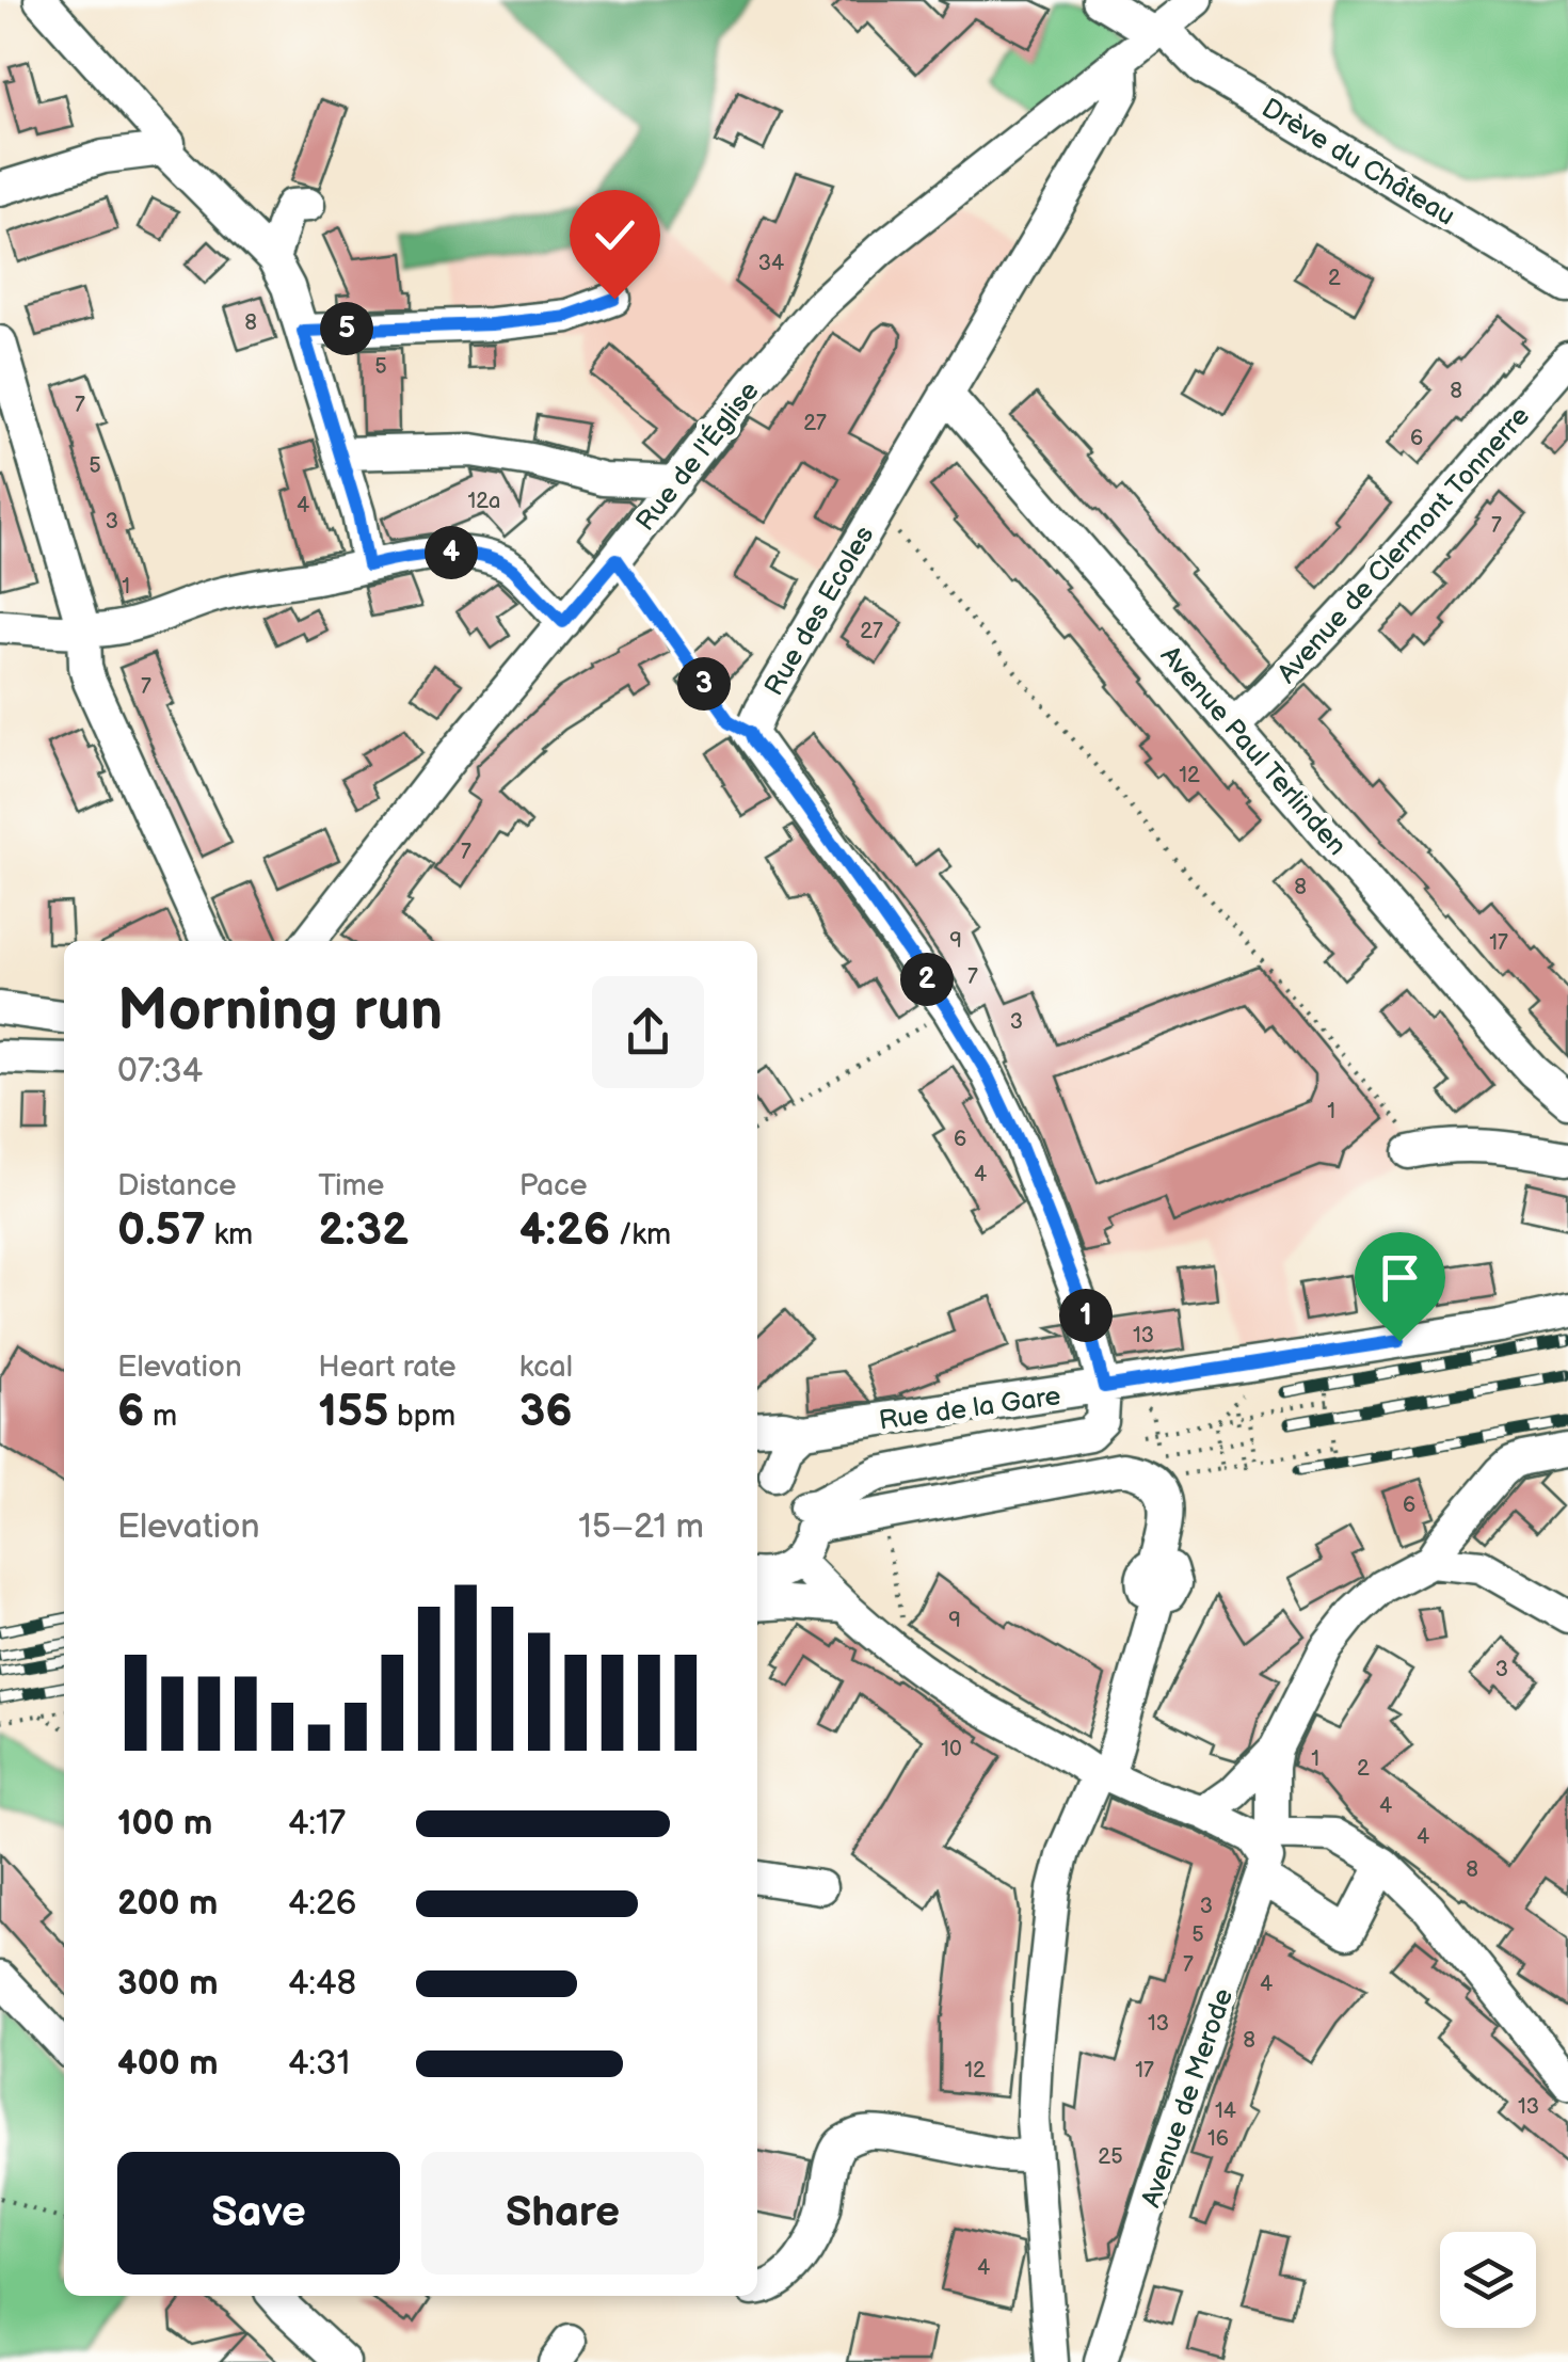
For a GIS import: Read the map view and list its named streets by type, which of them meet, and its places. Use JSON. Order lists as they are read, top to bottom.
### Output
{
  "streets": {
    "street": [
      "Drève du Château",
      "Rue de l'Église",
      "Avenue de Clermont Tonnerre",
      "Rue des Ecoles",
      "Avenue Paul Terlinden",
      "Rue de la Gare",
      "Avenue de Merode"
    ]
  },
  "crossings": [
    ["Drève du Château", "Rue de l'Église"],
    ["Rue de l'Église", "Rue des Ecoles"],
    ["Avenue de Clermont Tonnerre", "Avenue Paul Terlinden"],
    ["Rue des Ecoles", "Avenue Paul Terlinden"]
  ],
  "house_numbers": [
    "34",
    "2",
    "8",
    "5",
    "8",
    "7",
    "27",
    "6",
    "5",
    "12a",
    "4",
    "3",
    "7",
    "1",
    "27",
    "7",
    "12",
    "7",
    "8",
    "9",
    "17",
    "7",
    "3",
    "1",
    "6",
    "4",
    "13",
    "6",
    "9",
    "3",
    "10",
    "1",
    "2",
    "4",
    "4",
    "8",
    "3",
    "5",
    "7",
    "4",
    "13",
    "8",
    "12",
    "17",
    "13",
    "14",
    "16",
    "25",
    "4"
  ],
  "page": {
    "pins": [
      "5",
      "4",
      "3",
      "2",
      "1"
    ],
    "heading": ["Morning run", "07:34"],
    "stats": [
      ["Distance", "0.57 km"],
      ["Time", "2:32"],
      ["Pace", "4:26 /km"],
      ["Elevation", "6 m"],
      ["Heart rate", "155 bpm"],
      ["kcal", "36"]
    ],
    "chart": ["Elevation", "15–21 m"],
    "list": [
      {
        "name": "100 m",
        "note": "4:17"
      },
      {
        "name": "200 m",
        "note": "4:26"
      },
      {
        "name": "300 m",
        "note": "4:48"
      },
      {
        "name": "400 m",
        "note": "4:31"
      }
    ],
    "buttons": ["Save", "Share"]
  }
}
